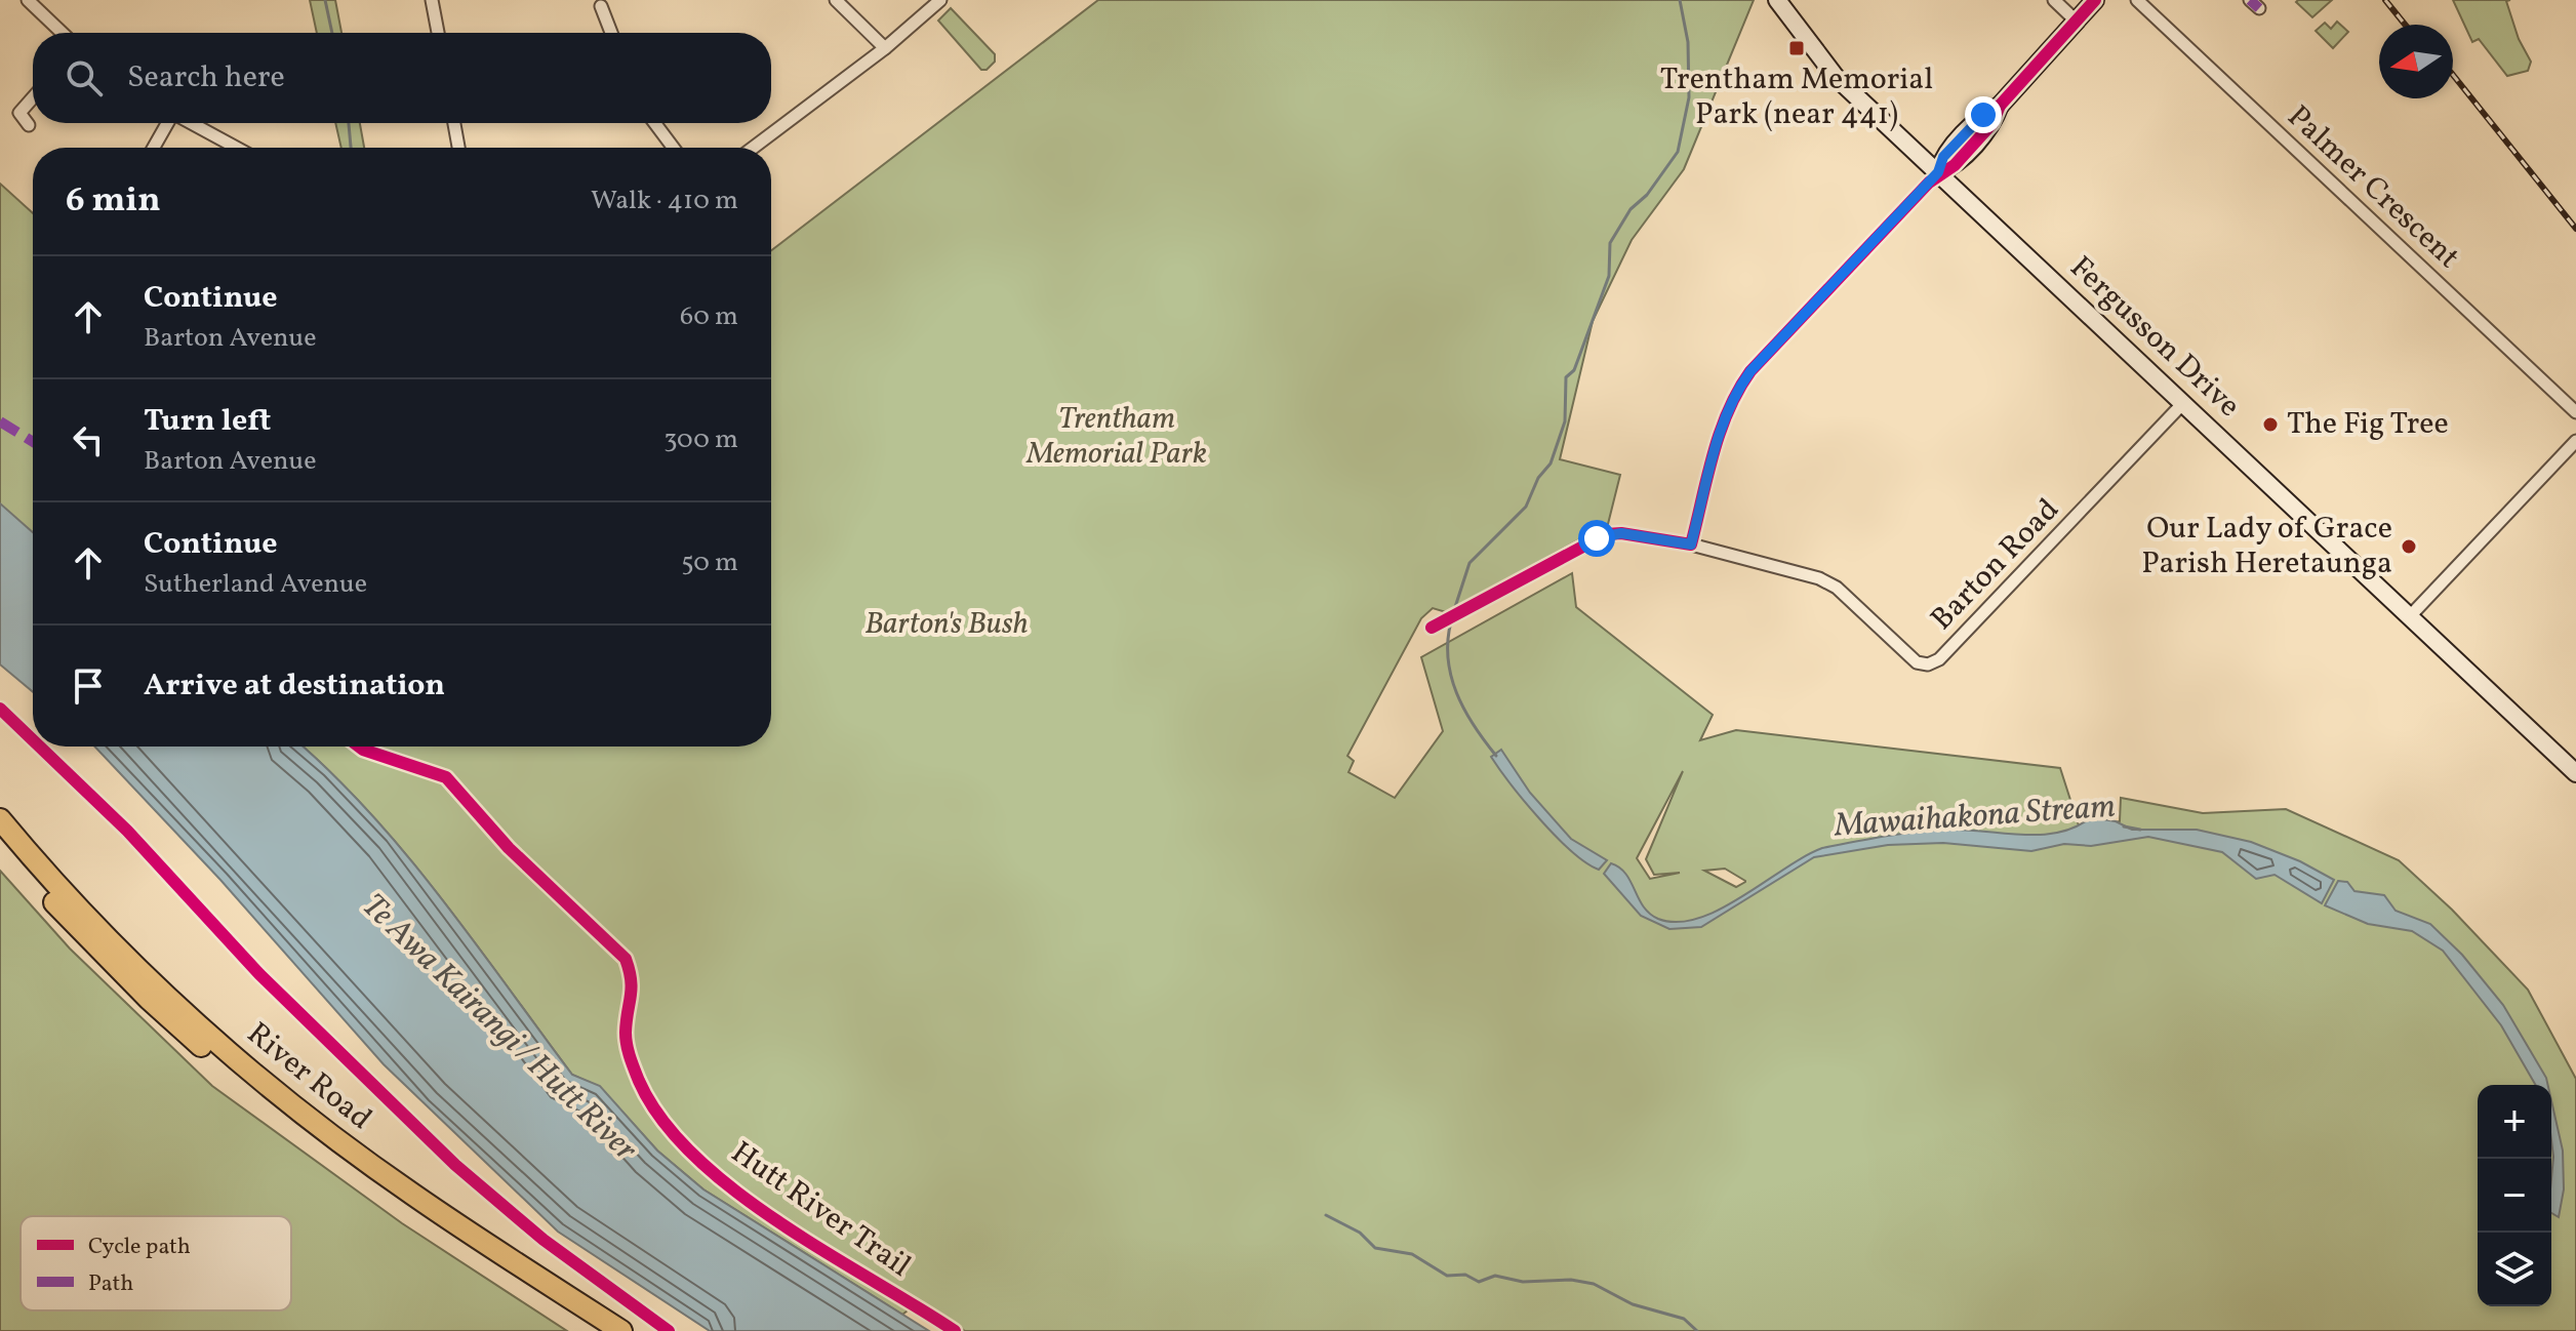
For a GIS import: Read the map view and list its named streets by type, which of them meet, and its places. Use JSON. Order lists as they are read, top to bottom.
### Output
{
  "streets": {
    "highway": ["River Road"],
    "main road": ["Fergusson Drive"],
    "street": ["Palmer Crescent", "Barton Road"],
    "cycle path": ["Hutt River Trail"]
  },
  "crossings": [
    ["Fergusson Drive", "Barton Road"]
  ],
  "water": ["Mawaihakona Stream", "Te Awa Kairangi / Hutt River"],
  "parks": ["Trentham Memorial Park", "Barton's Bush"],
  "places": {
    "transit": ["Trentham Memorial Park (near 441)"],
    "other": ["The Fig Tree", "Our Lady of Grace Parish Heretaunga"]
  },
  "legend": ["Cycle path", "Path"],
  "north": "left",
  "page": {
    "search": "Search here",
    "heading": ["6 min", "Walk · 410 m"],
    "list": [
      ["Continue", "Barton Avenue", "60 m"],
      ["Turn left", "Barton Avenue", "300 m"],
      ["Continue", "Sutherland Avenue", "50 m"],
      "Arrive at destination"
    ],
    "map_buttons": ["+", "−"]
  }
}
